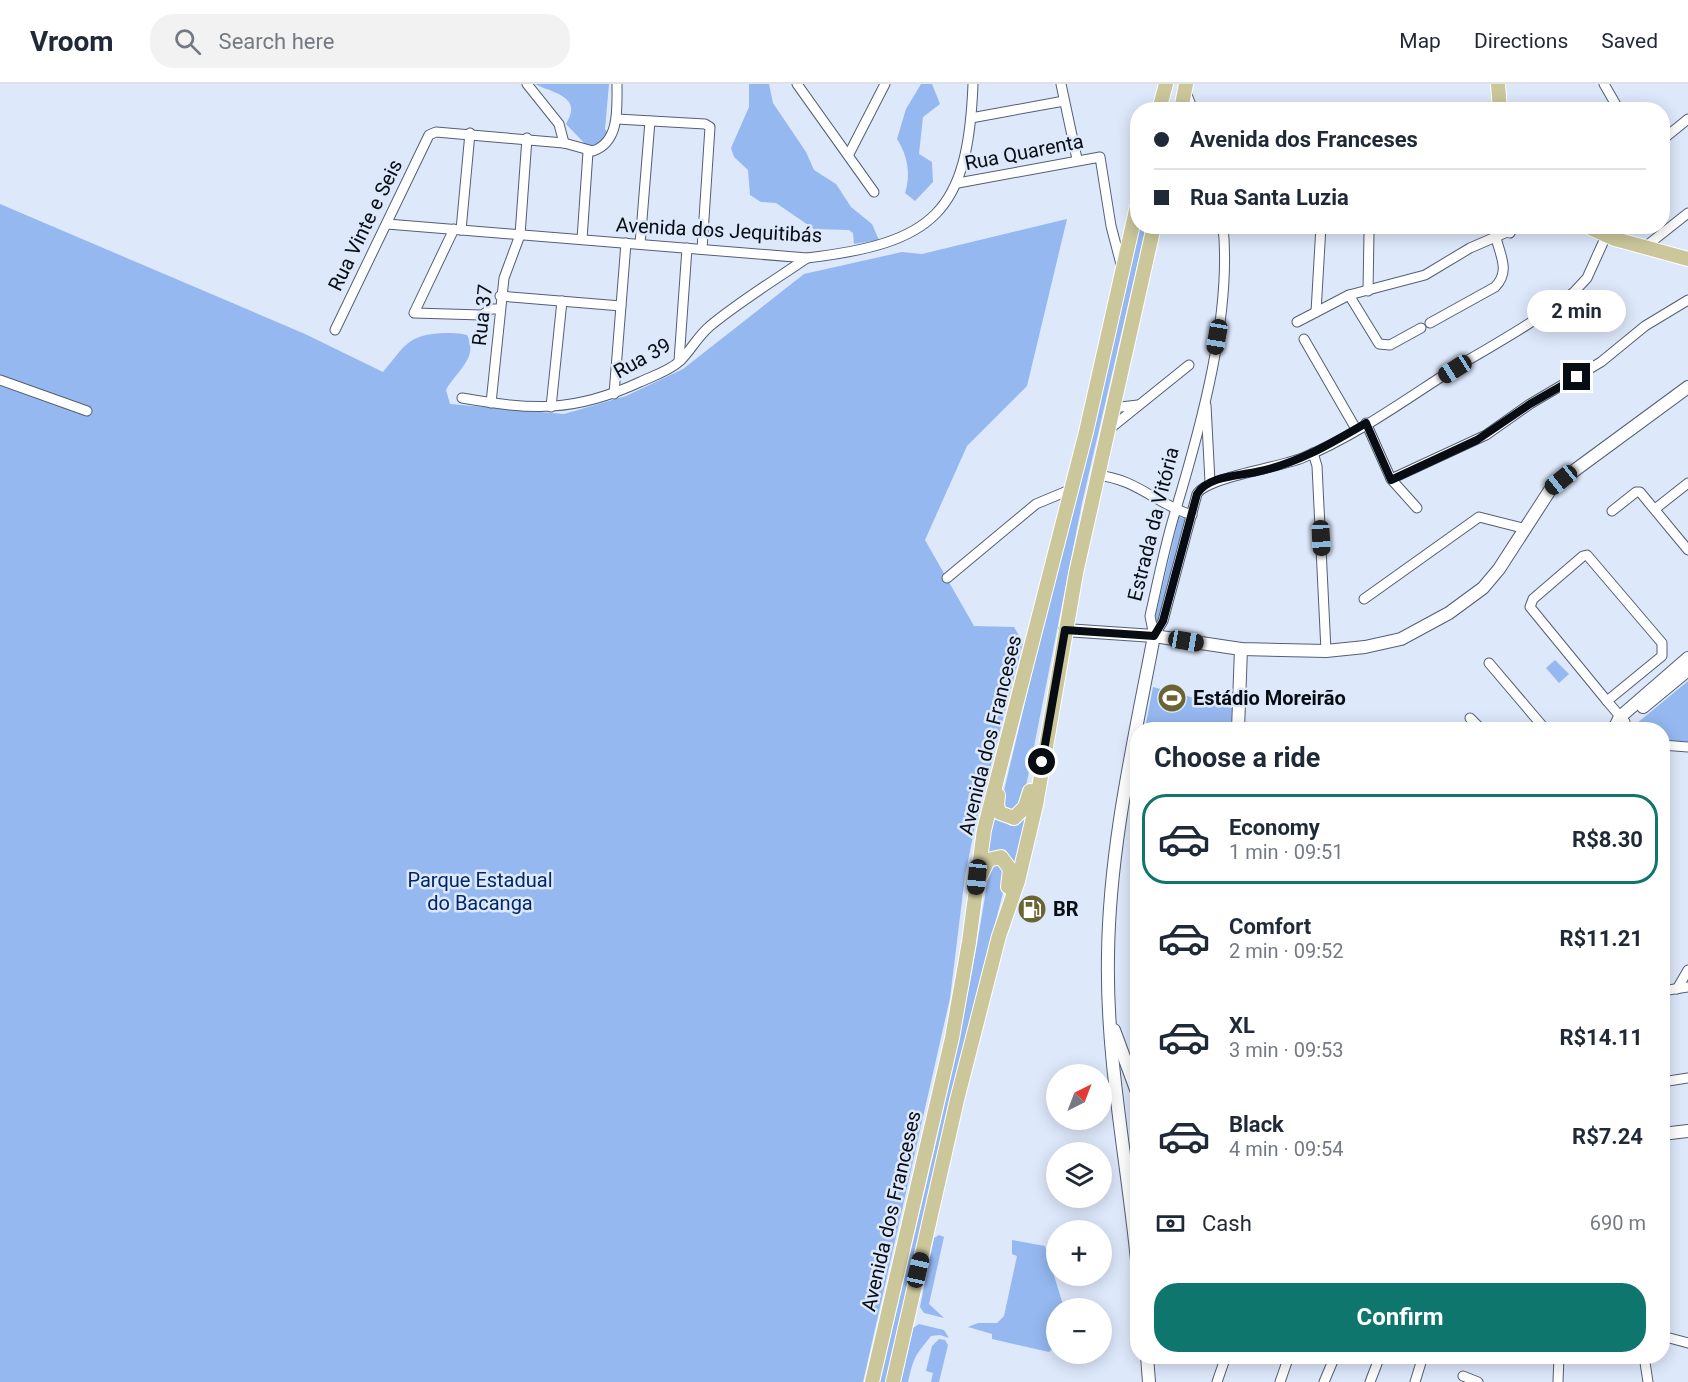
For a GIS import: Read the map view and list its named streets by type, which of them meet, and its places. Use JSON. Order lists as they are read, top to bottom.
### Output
{
  "streets": {
    "main road": ["Avenida dos Franceses"],
    "street": [
      "Rua Quarenta",
      "Rua Vinte e Seis",
      "Avenida dos Jequitibás",
      "Rua 37",
      "Rua 39",
      "Estrada da Vitória"
    ]
  },
  "crossings": [
    ["Rua Quarenta", "Avenida dos Jequitibás"],
    ["Rua Quarenta", "Avenida dos Franceses"],
    ["Rua Vinte e Seis", "Avenida dos Jequitibás"],
    ["Avenida dos Jequitibás", "Rua 37"],
    ["Avenida dos Jequitibás", "Rua 39"],
    ["Rua 37", "Rua 39"]
  ],
  "parks": ["Parque Estadual do Bacanga"],
  "places": {
    "sports": ["Estádio Moreirão"],
    "fuel station": ["BR"]
  },
  "north": "top right",
  "page": {
    "header": "Vroom",
    "search": "Search here",
    "nav": ["Map", "Directions", "Saved"],
    "banner": ["Avenida dos Franceses", "Rua Santa Luzia"],
    "bubble": "2 min",
    "heading": "Choose a ride",
    "list": [
      {
        "name": "Economy",
        "note": "1 min · 09:51",
        "value": "R$8.30"
      },
      {
        "name": "Comfort",
        "note": "2 min · 09:52",
        "value": "R$11.21"
      },
      {
        "name": "XL",
        "note": "3 min · 09:53",
        "value": "R$14.11"
      },
      {
        "name": "Black",
        "note": "4 min · 09:54",
        "value": "R$7.24"
      }
    ],
    "map_buttons": ["+", "−"],
    "pay": ["Cash", "690 m"],
    "buttons": "Confirm"
  }
}
